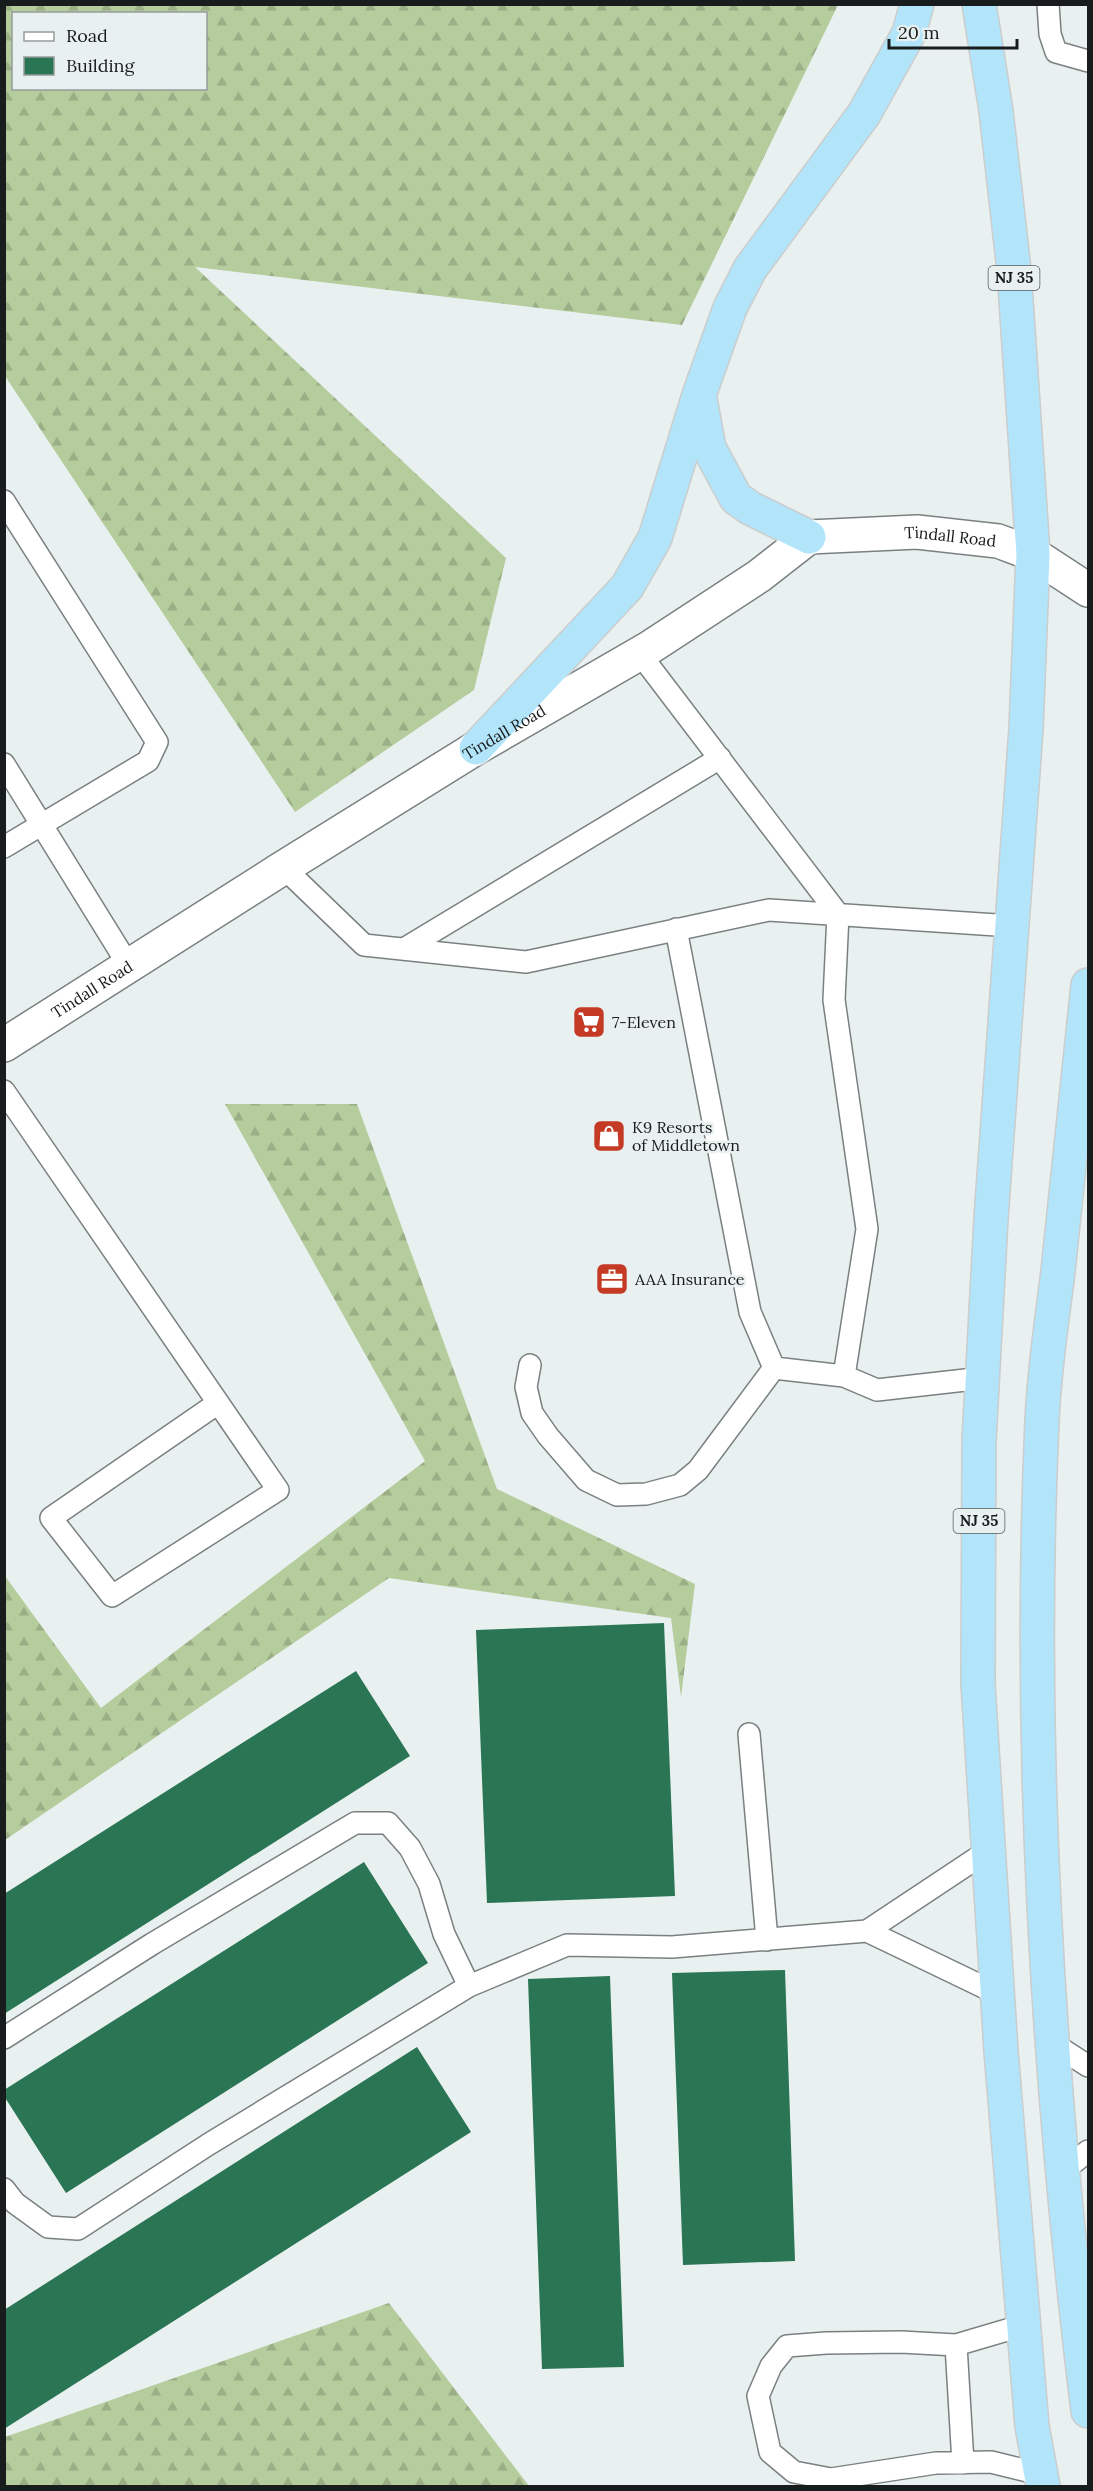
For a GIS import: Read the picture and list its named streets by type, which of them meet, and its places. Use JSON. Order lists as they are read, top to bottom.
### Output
{
  "streets": {
    "highway": ["NJ 35"],
    "street": ["Tindall Road"]
  },
  "crossings": [
    ["NJ 35", "Tindall Road"]
  ],
  "places": {
    "supermarket": ["7-Eleven"],
    "shop": ["K9 Resorts of Middletown"],
    "office": ["AAA Insurance"]
  },
  "legend": ["Road", "Building"],
  "scale_bar": "20 m"
}
